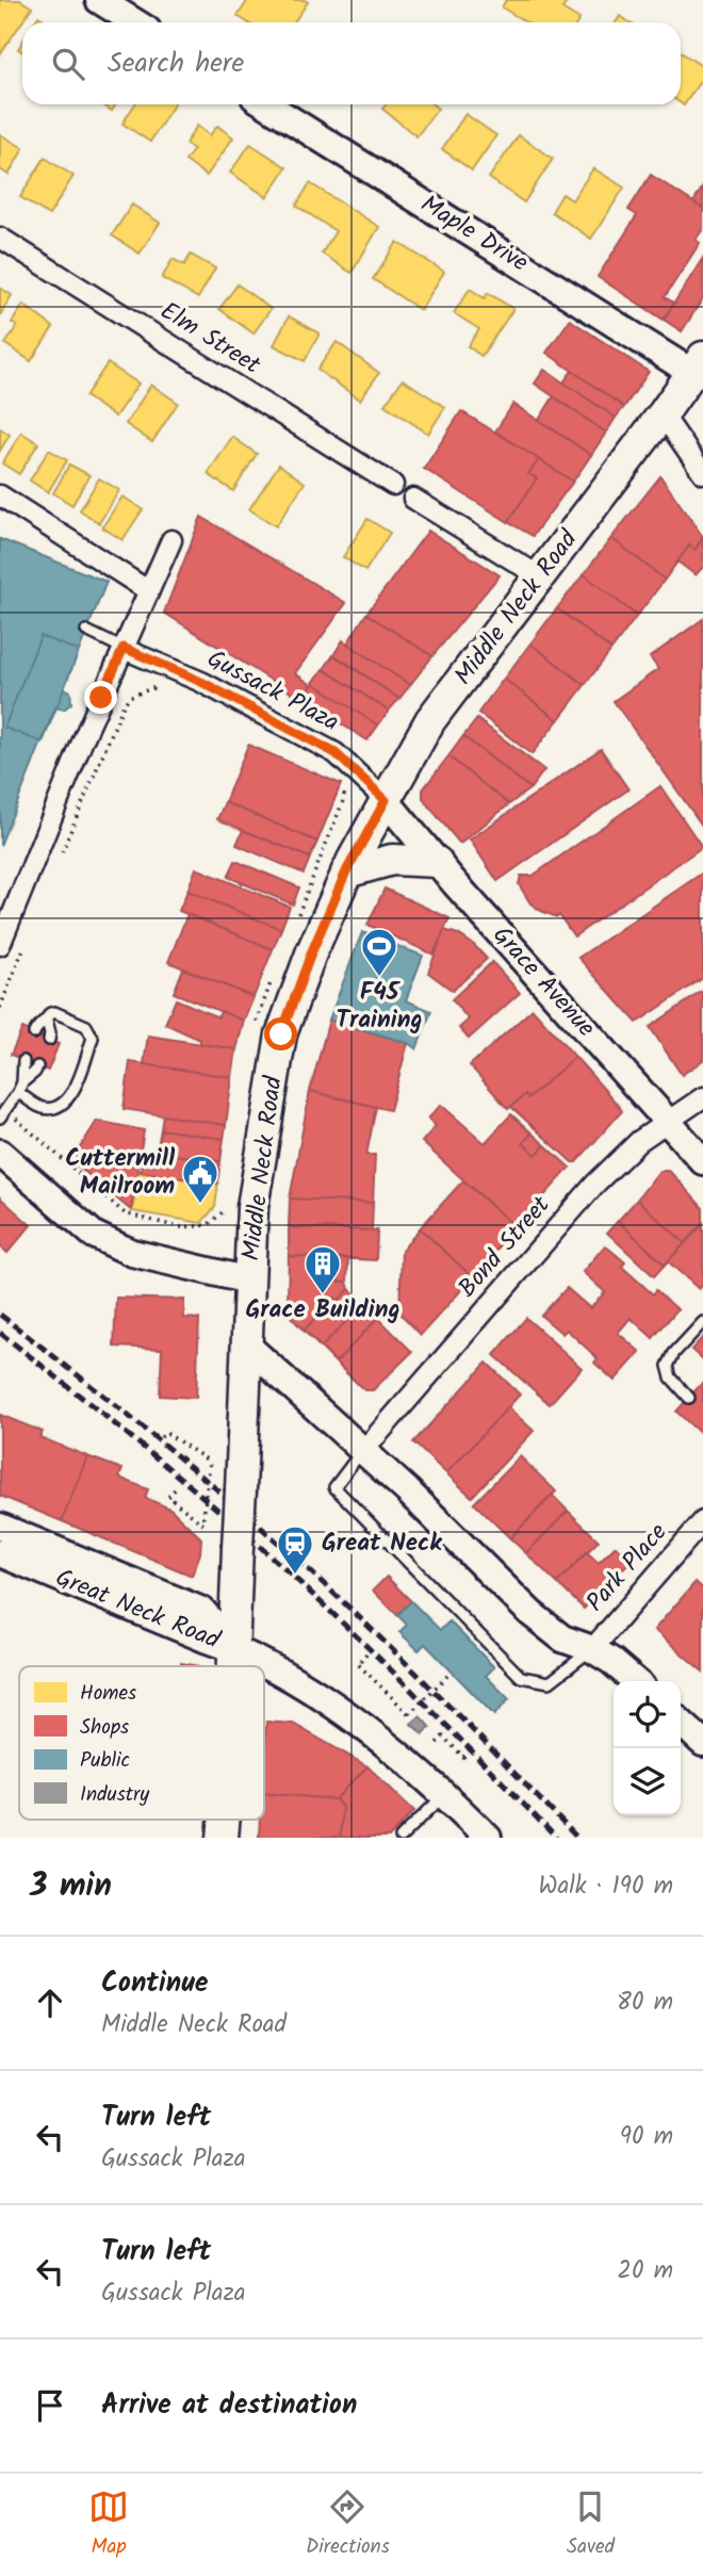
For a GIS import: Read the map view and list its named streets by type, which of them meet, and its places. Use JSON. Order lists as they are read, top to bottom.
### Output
{
  "streets": {
    "main road": ["Middle Neck Road"],
    "street": [
      "Maple Drive",
      "Elm Street",
      "Gussack Plaza",
      "Grace Avenue",
      "Bond Street",
      "Park Place",
      "Great Neck Road"
    ]
  },
  "crossings": [
    ["Maple Drive", "Middle Neck Road"],
    ["Middle Neck Road", "Gussack Plaza"],
    ["Middle Neck Road", "Grace Avenue"],
    ["Middle Neck Road", "Great Neck Road"],
    ["Gussack Plaza", "Grace Avenue"],
    ["Grace Avenue", "Bond Street"]
  ],
  "places": {
    "sports": ["F45 Training"],
    "public building": ["Cuttermill Mailroom"],
    "building": ["Grace Building"],
    "station": ["Great Neck"]
  },
  "legend": [
    "Homes",
    "Shops",
    "Public",
    "Industry"
  ],
  "page": {
    "search": "Search here",
    "heading": ["3 min", "Walk · 190 m"],
    "list": [
      ["Continue", "Middle Neck Road", "80 m"],
      ["Turn left", "Gussack Plaza", "90 m"],
      ["Turn left", "Gussack Plaza", "20 m"],
      "Arrive at destination"
    ],
    "nav": ["Map", "Directions", "Saved"]
  }
}
